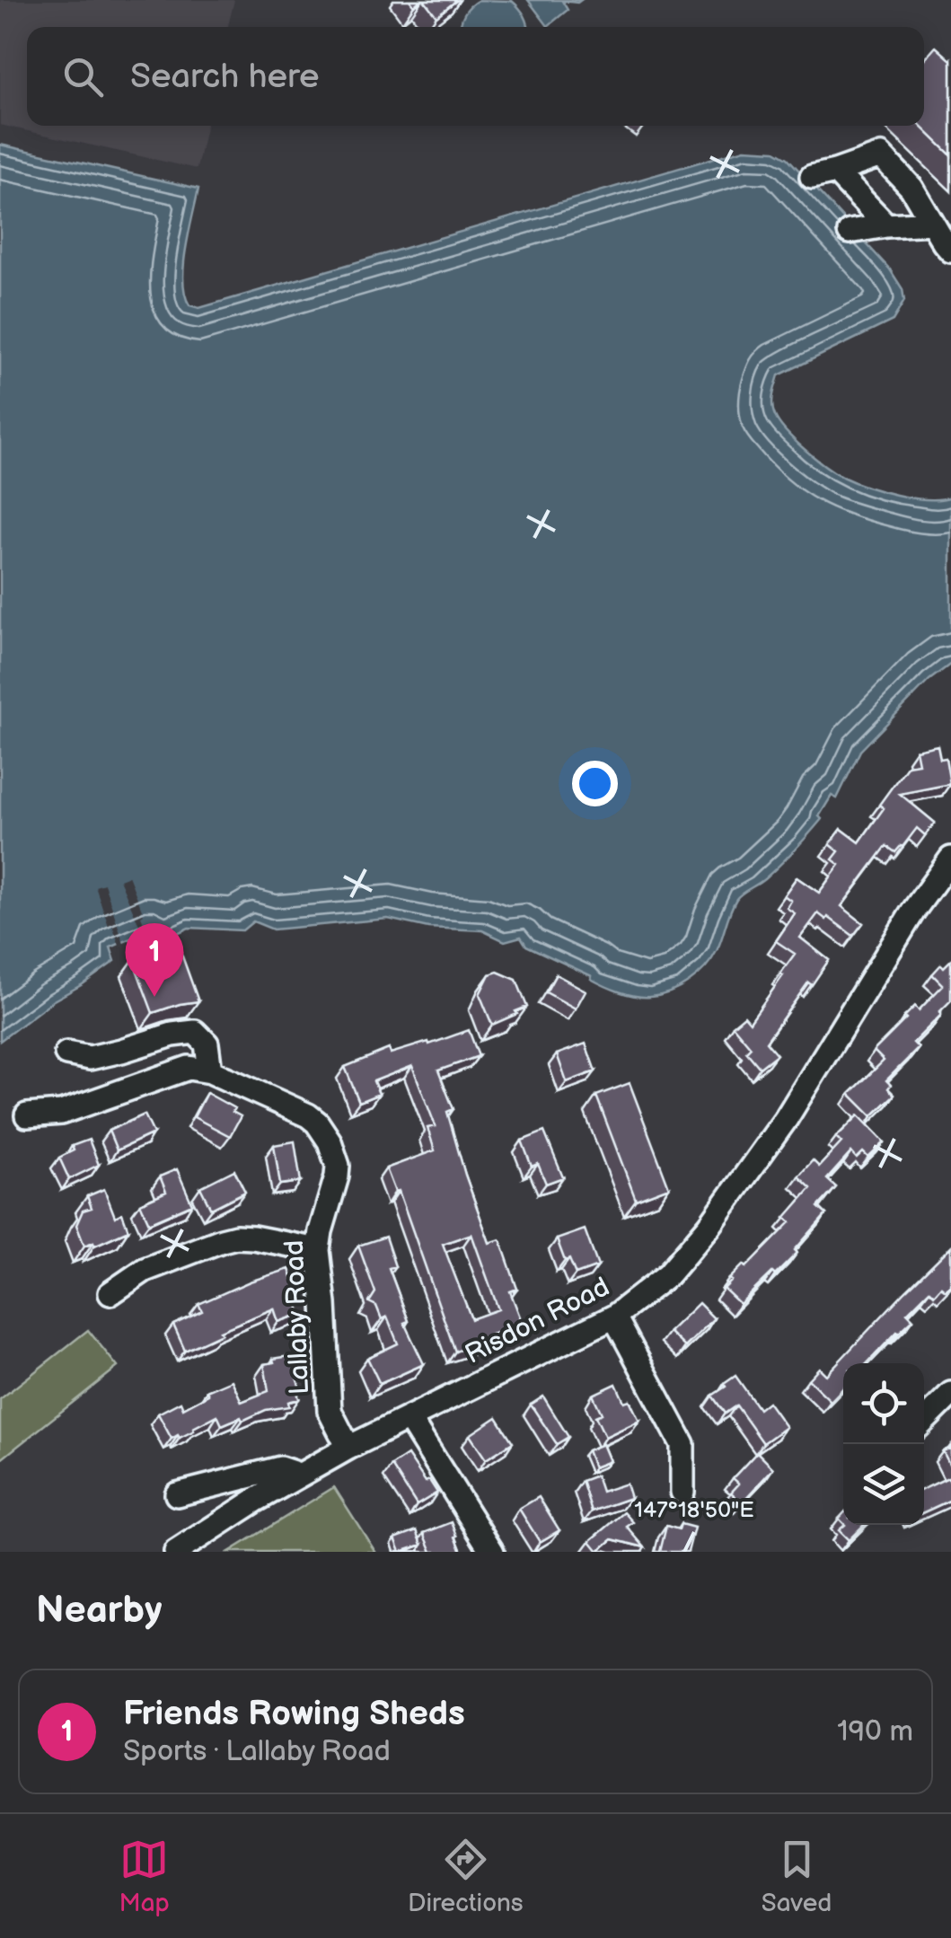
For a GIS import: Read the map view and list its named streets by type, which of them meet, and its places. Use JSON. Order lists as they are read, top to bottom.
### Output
{
  "streets": {
    "street": ["Lallaby Road", "Risdon Road"]
  },
  "crossings": [
    ["Lallaby Road", "Risdon Road"]
  ],
  "page": {
    "search": "Search here",
    "pins": "1",
    "heading": "Nearby",
    "list": [
      {
        "mark": "1",
        "name": "Friends Rowing Sheds",
        "note": "Sports · Lallaby Road",
        "value": "190 m"
      }
    ],
    "nav": ["Map", "Directions", "Saved"]
  },
  "coordinates": ["147°18'50\"E"]
}
